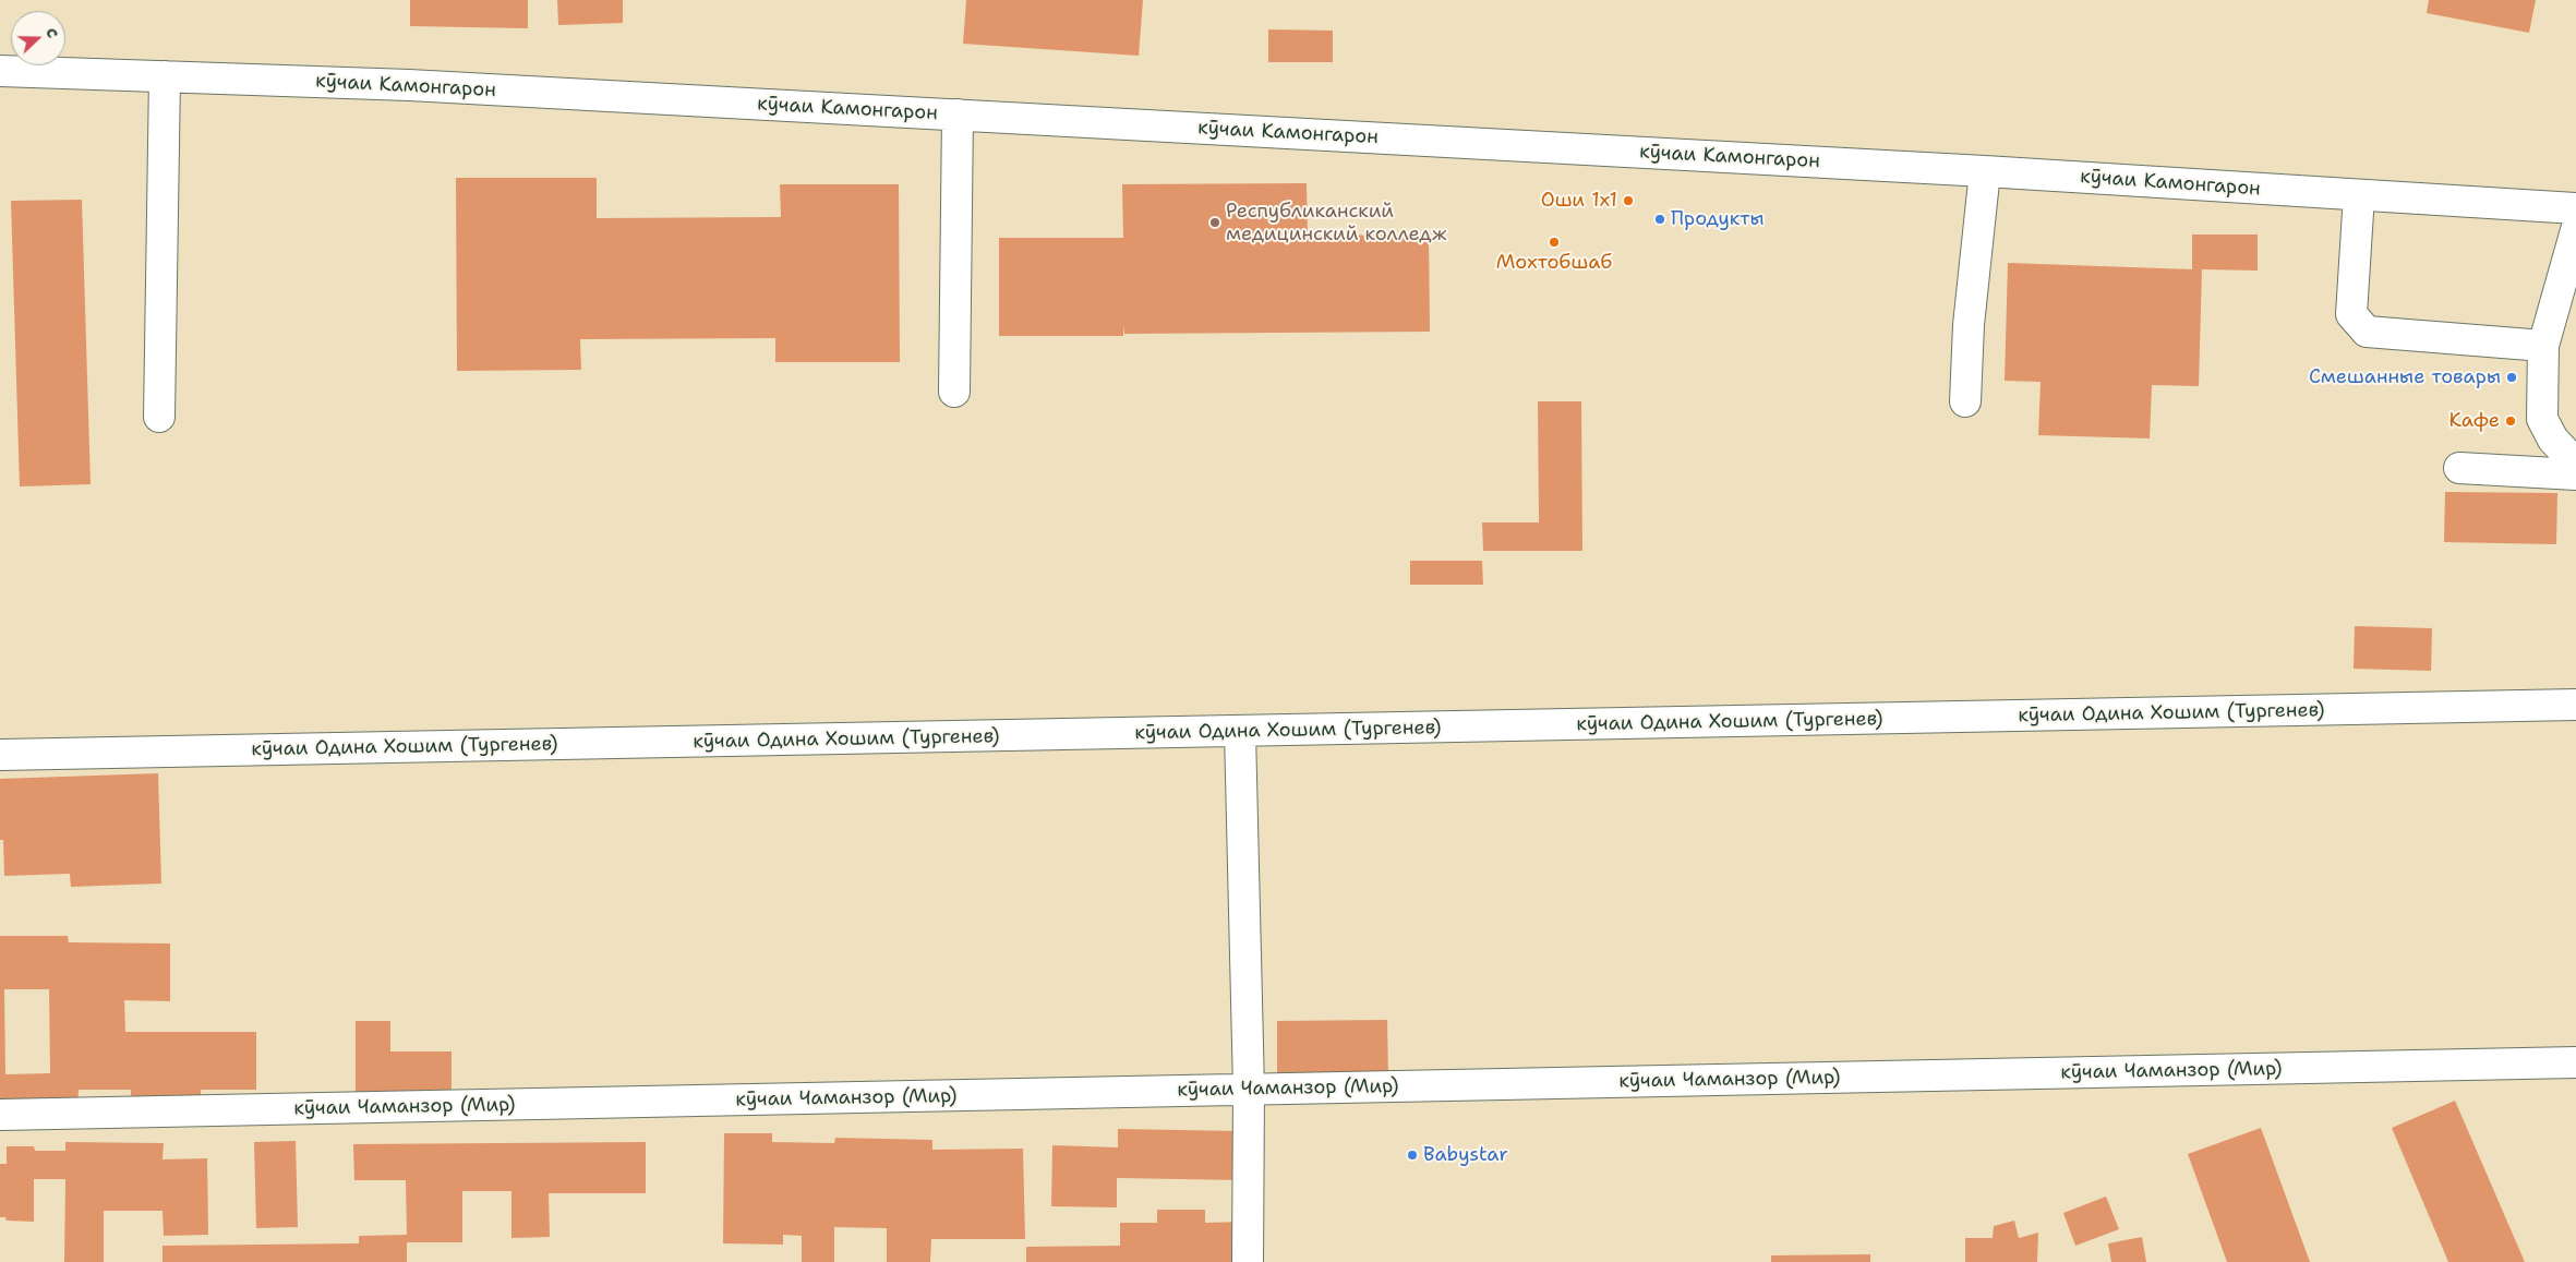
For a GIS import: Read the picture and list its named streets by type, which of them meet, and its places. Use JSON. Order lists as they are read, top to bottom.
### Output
{
  "streets": {
    "street": ["кӯчаи Камонгарон", "кӯчаи Одина Хошим (Тургенев)", "кӯчаи Чаманзор (Мир)"]
  },
  "places": [
    "Оши 1x1",
    "Продукты",
    "Республиканский медицинский колледж",
    "Мохтобшаб",
    "Смешанные товары",
    "Кафе",
    "Babystar"
  ],
  "north": "right"
}
